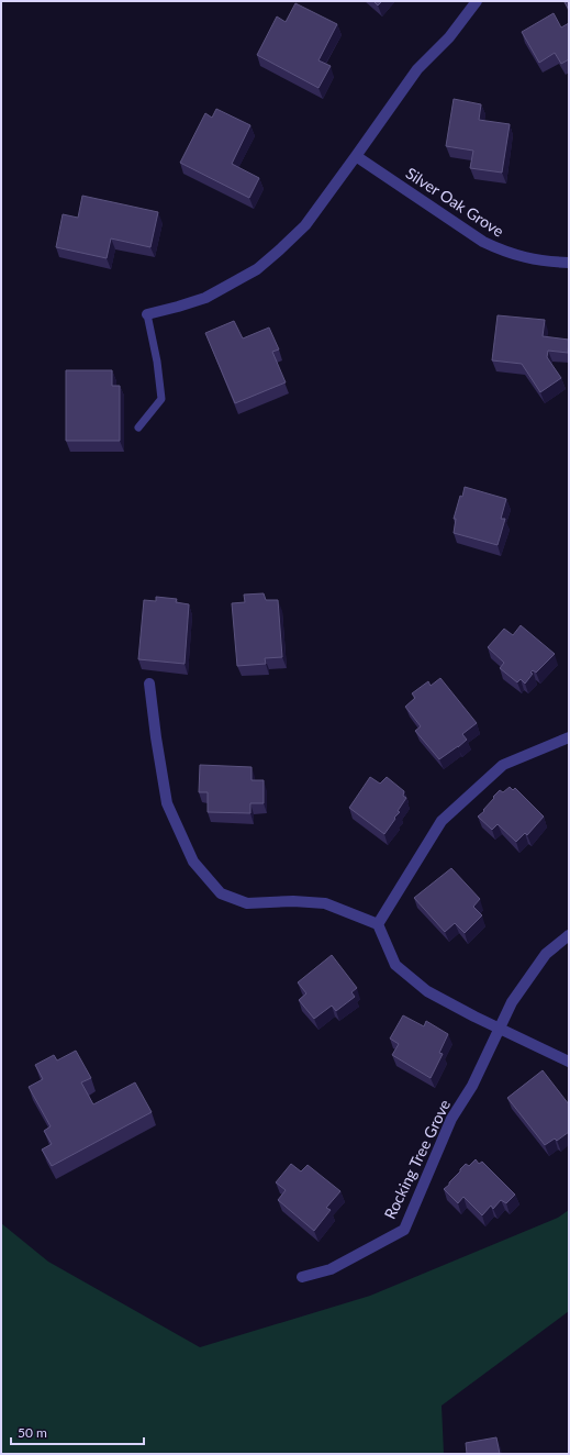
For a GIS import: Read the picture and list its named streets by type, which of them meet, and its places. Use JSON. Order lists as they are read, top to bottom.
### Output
{
  "streets": {
    "street": ["Silver Oak Grove", "Rocking Tree Grove"]
  },
  "scale_bar": "50 m"
}
